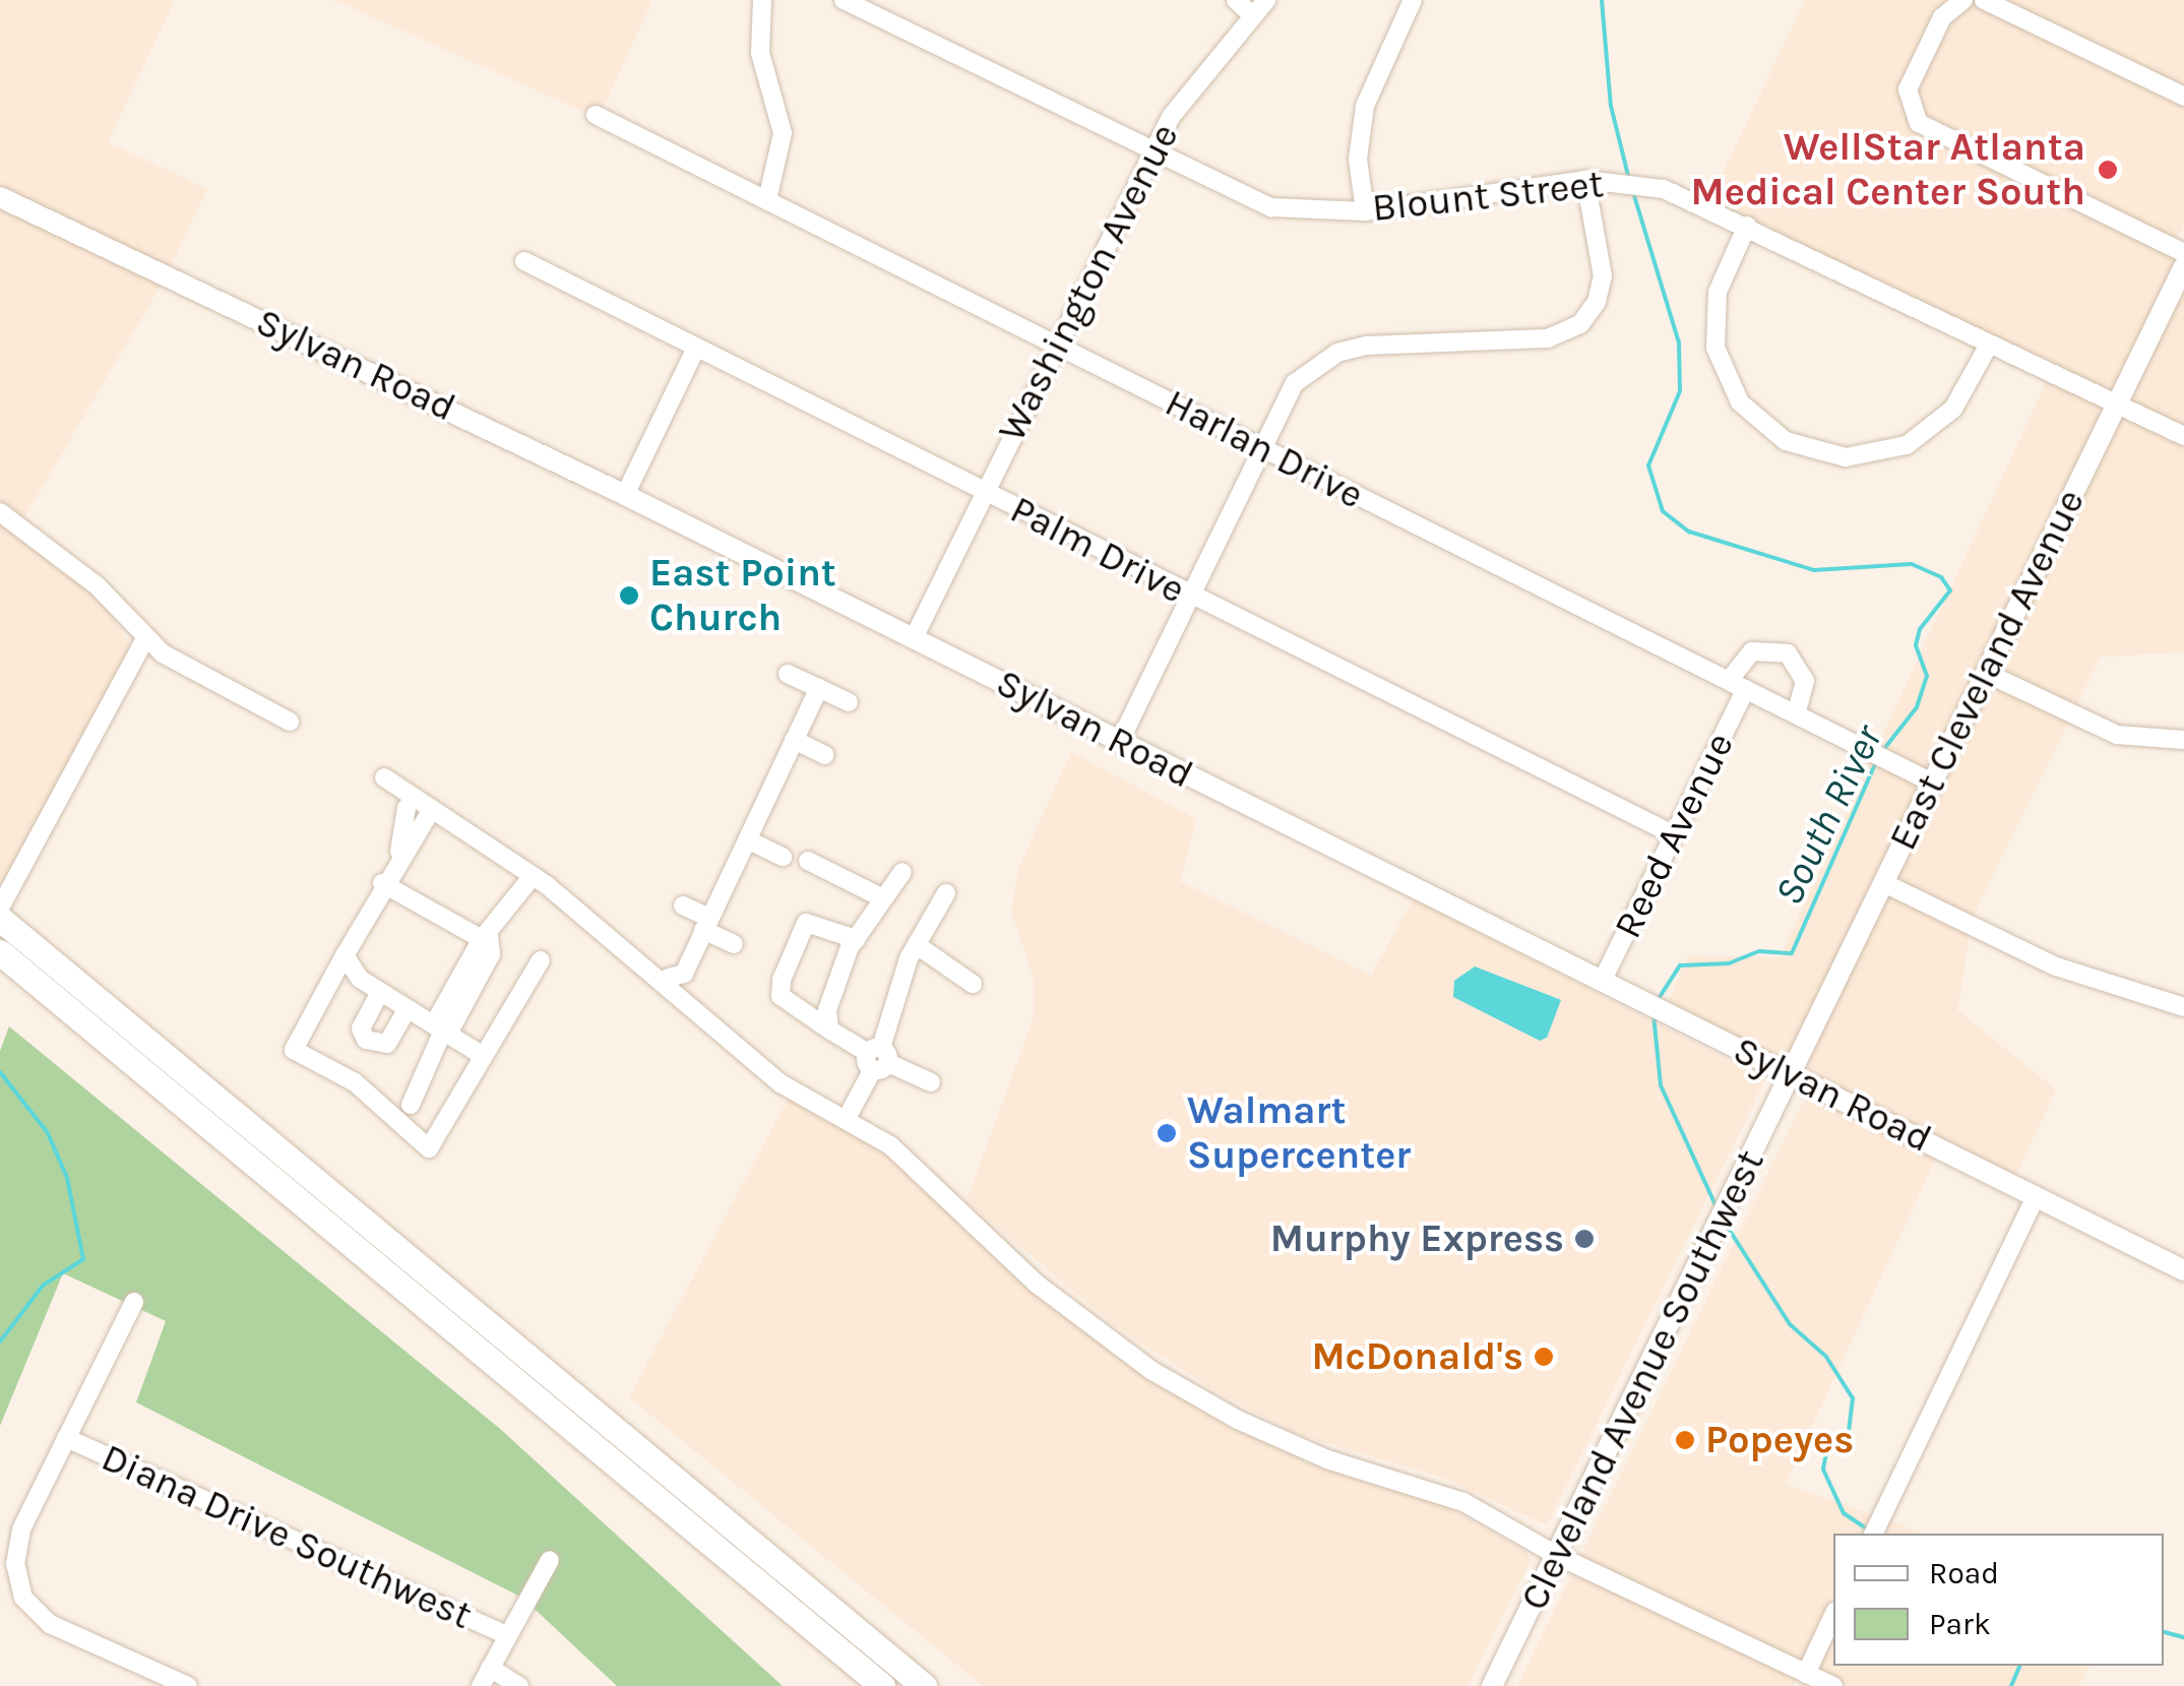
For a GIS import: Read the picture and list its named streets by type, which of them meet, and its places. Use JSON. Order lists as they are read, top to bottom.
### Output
{
  "streets": {
    "main road": ["Sylvan Road", "East Cleveland Avenue", "Cleveland Avenue Southwest"],
    "street": [
      "Blount Street",
      "Washington Avenue",
      "Harlan Drive",
      "Palm Drive",
      "Reed Avenue",
      "Diana Drive Southwest"
    ]
  },
  "crossings": [
    ["Blount Street", "Washington Avenue"],
    ["Blount Street", "East Cleveland Avenue"],
    ["Washington Avenue", "Sylvan Road"],
    ["Washington Avenue", "Harlan Drive"],
    ["Washington Avenue", "Palm Drive"],
    ["Sylvan Road", "East Cleveland Avenue"],
    ["Sylvan Road", "Reed Avenue"],
    ["Sylvan Road", "Cleveland Avenue Southwest"],
    ["Harlan Drive", "East Cleveland Avenue"],
    ["Harlan Drive", "Reed Avenue"],
    ["Palm Drive", "Reed Avenue"],
    ["East Cleveland Avenue", "Cleveland Avenue Southwest"]
  ],
  "water": ["South River"],
  "places": [
    "WellStar Atlanta Medical Center South",
    "East Point Church",
    "Walmart Supercenter",
    "Murphy Express",
    "McDonald's",
    "Popeyes"
  ],
  "legend": ["Road", "Park"]
}
